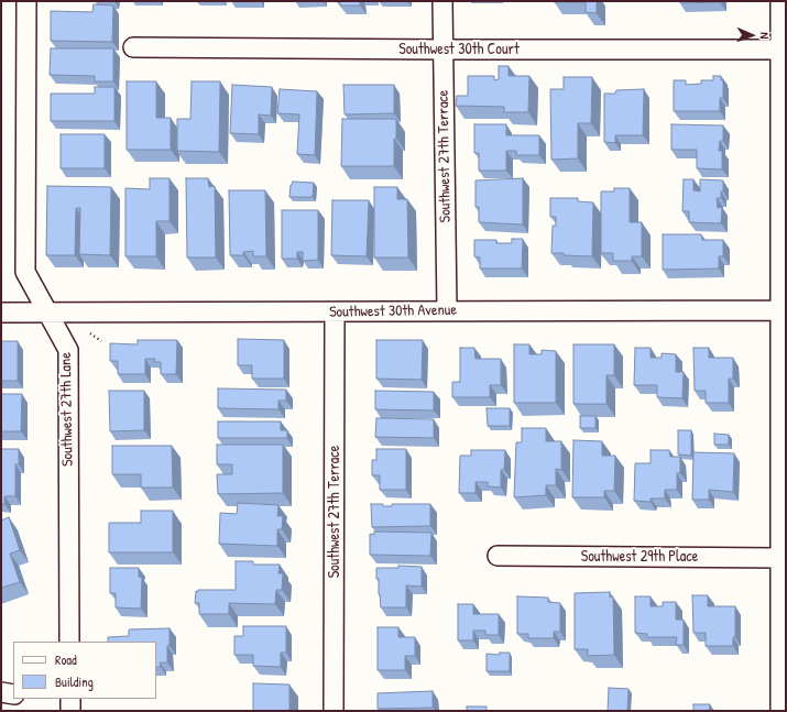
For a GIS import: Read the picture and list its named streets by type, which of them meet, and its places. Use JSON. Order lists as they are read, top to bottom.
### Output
{
  "streets": {
    "street": [
      "Southwest 30th Court",
      "Southwest 27th Terrace",
      "Southwest 30th Avenue",
      "Southwest 27th Lane",
      "Southwest 29th Place"
    ]
  },
  "crossings": [
    ["Southwest 30th Court", "Southwest 27th Terrace"],
    ["Southwest 27th Terrace", "Southwest 30th Avenue"],
    ["Southwest 30th Avenue", "Southwest 27th Lane"]
  ],
  "legend": ["Road", "Building"],
  "north": "right"
}
